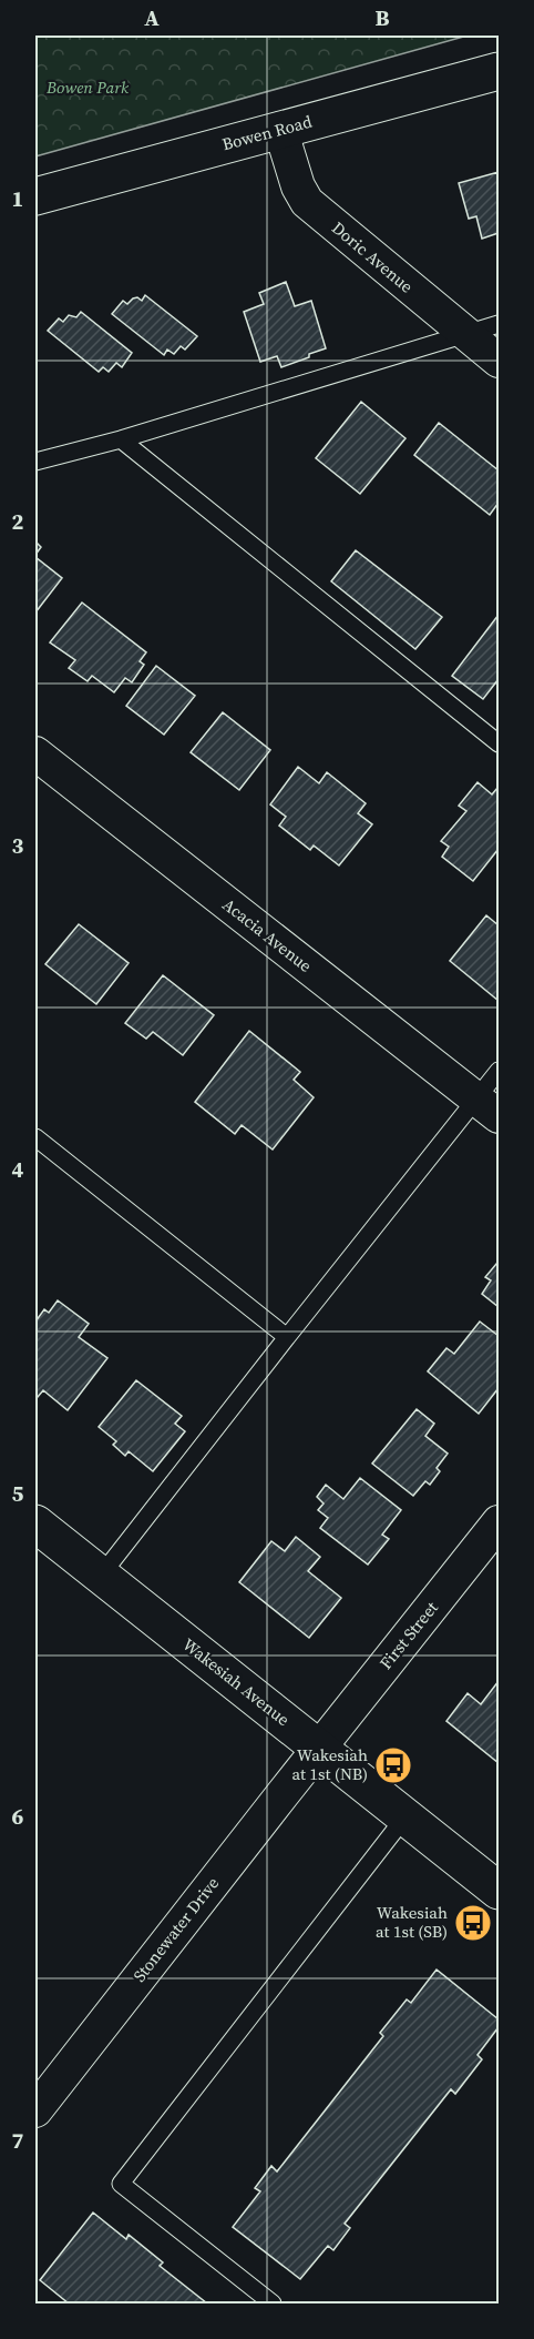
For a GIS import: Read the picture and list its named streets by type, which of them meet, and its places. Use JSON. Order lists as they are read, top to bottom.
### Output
{
  "streets": {
    "main road": ["Bowen Road", "Wakesiah Avenue"],
    "street": [
      "Doric Avenue",
      "Acacia Avenue",
      "First Street",
      "Stonewater Drive"
    ]
  },
  "crossings": [
    ["Bowen Road", "Doric Avenue"],
    ["First Street", "Wakesiah Avenue"],
    ["First Street", "Stonewater Drive"],
    ["Wakesiah Avenue", "Stonewater Drive"]
  ],
  "parks": ["Bowen Park"],
  "places": {
    "bus stop": ["Wakesiah at 1st (NB)", "Wakesiah at 1st (SB)"]
  },
  "grid": {
    "columns": ["A", "B"],
    "rows": [
      "1",
      "2",
      "3",
      "4",
      "5",
      "6",
      "7"
    ]
  }
}
